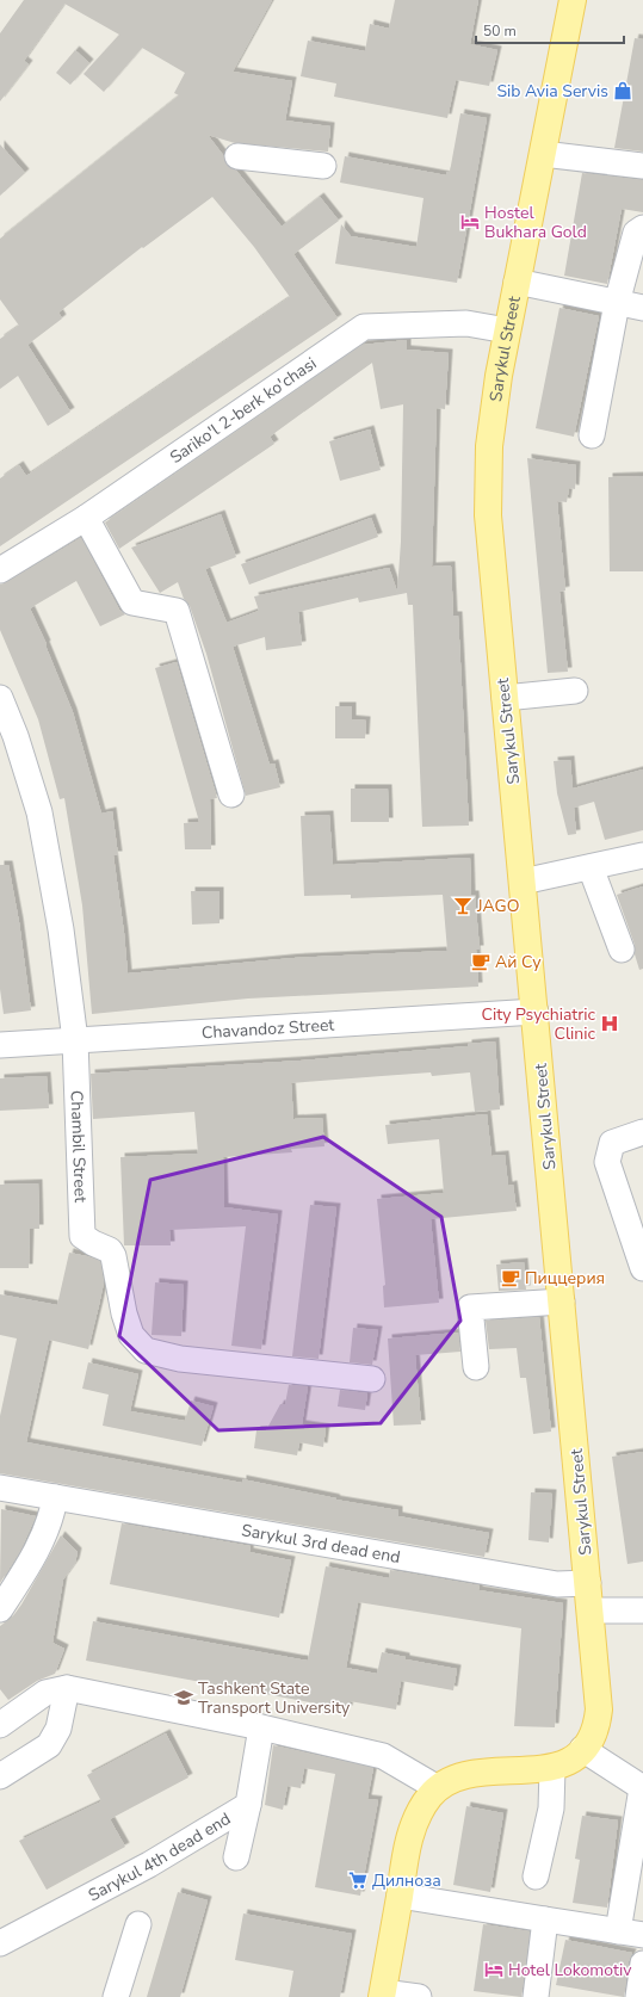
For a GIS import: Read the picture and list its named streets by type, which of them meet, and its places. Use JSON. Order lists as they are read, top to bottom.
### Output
{
  "streets": {
    "main road": ["Sarykul Street"],
    "street": [
      "Sariko'l 2-berk ko'chasi",
      "Chavandoz Street",
      "Chambil Street",
      "Sarykul 3rd dead end",
      "Sarykul 4th dead end"
    ]
  },
  "crossings": [
    ["Sarykul Street", "Sariko'l 2-berk ko'chasi"],
    ["Sarykul Street", "Chavandoz Street"],
    ["Sarykul Street", "Sarykul 3rd dead end"],
    ["Chavandoz Street", "Chambil Street"]
  ],
  "places": {
    "shop": ["Sib Avia Servis"],
    "hotel": ["Hostel Bukhara Gold", "Hotel Lokomotiv"],
    "bar": ["JAGO"],
    "cafe": ["Ай Су", "Пиццерия"],
    "hospital": ["City Psychiatric Clinic"],
    "school or university": ["Tashkent State Transport University"],
    "supermarket": ["Дилноза"]
  },
  "scale_bar": "50 m"
}
